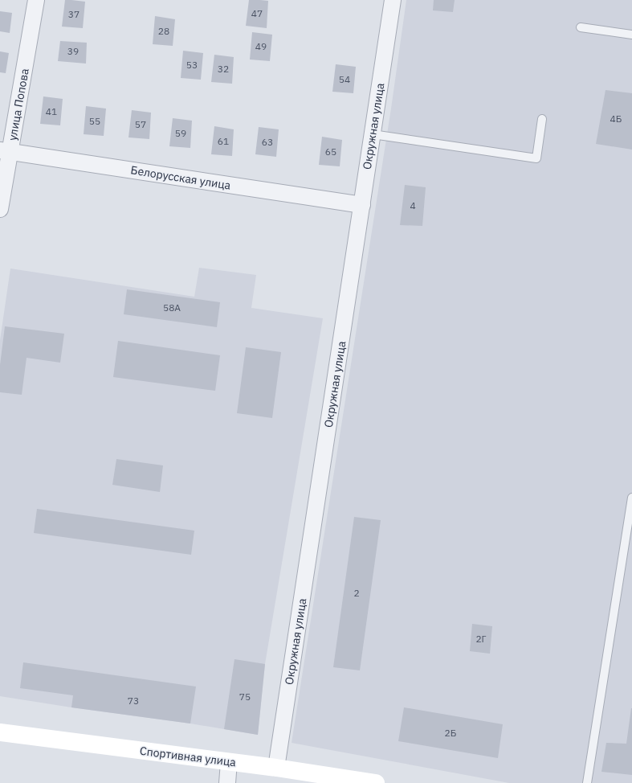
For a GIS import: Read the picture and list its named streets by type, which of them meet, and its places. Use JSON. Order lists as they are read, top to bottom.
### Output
{
  "streets": {
    "street": [
      "улица Попова",
      "Окружная улица",
      "Белорусская улица",
      "Спортивная улица"
    ]
  },
  "crossings": [
    ["улица Попова", "Белорусская улица"],
    ["Окружная улица", "Белорусская улица"],
    ["Окружная улица", "Спортивная улица"]
  ],
  "house_numbers": [
    "47",
    "37",
    "28",
    "49",
    "39",
    "53",
    "32",
    "54",
    "41",
    "4Б",
    "55",
    "57",
    "59",
    "61",
    "63",
    "65",
    "4",
    "58А",
    "2",
    "2Г",
    "75",
    "73",
    "2Б"
  ]
}
